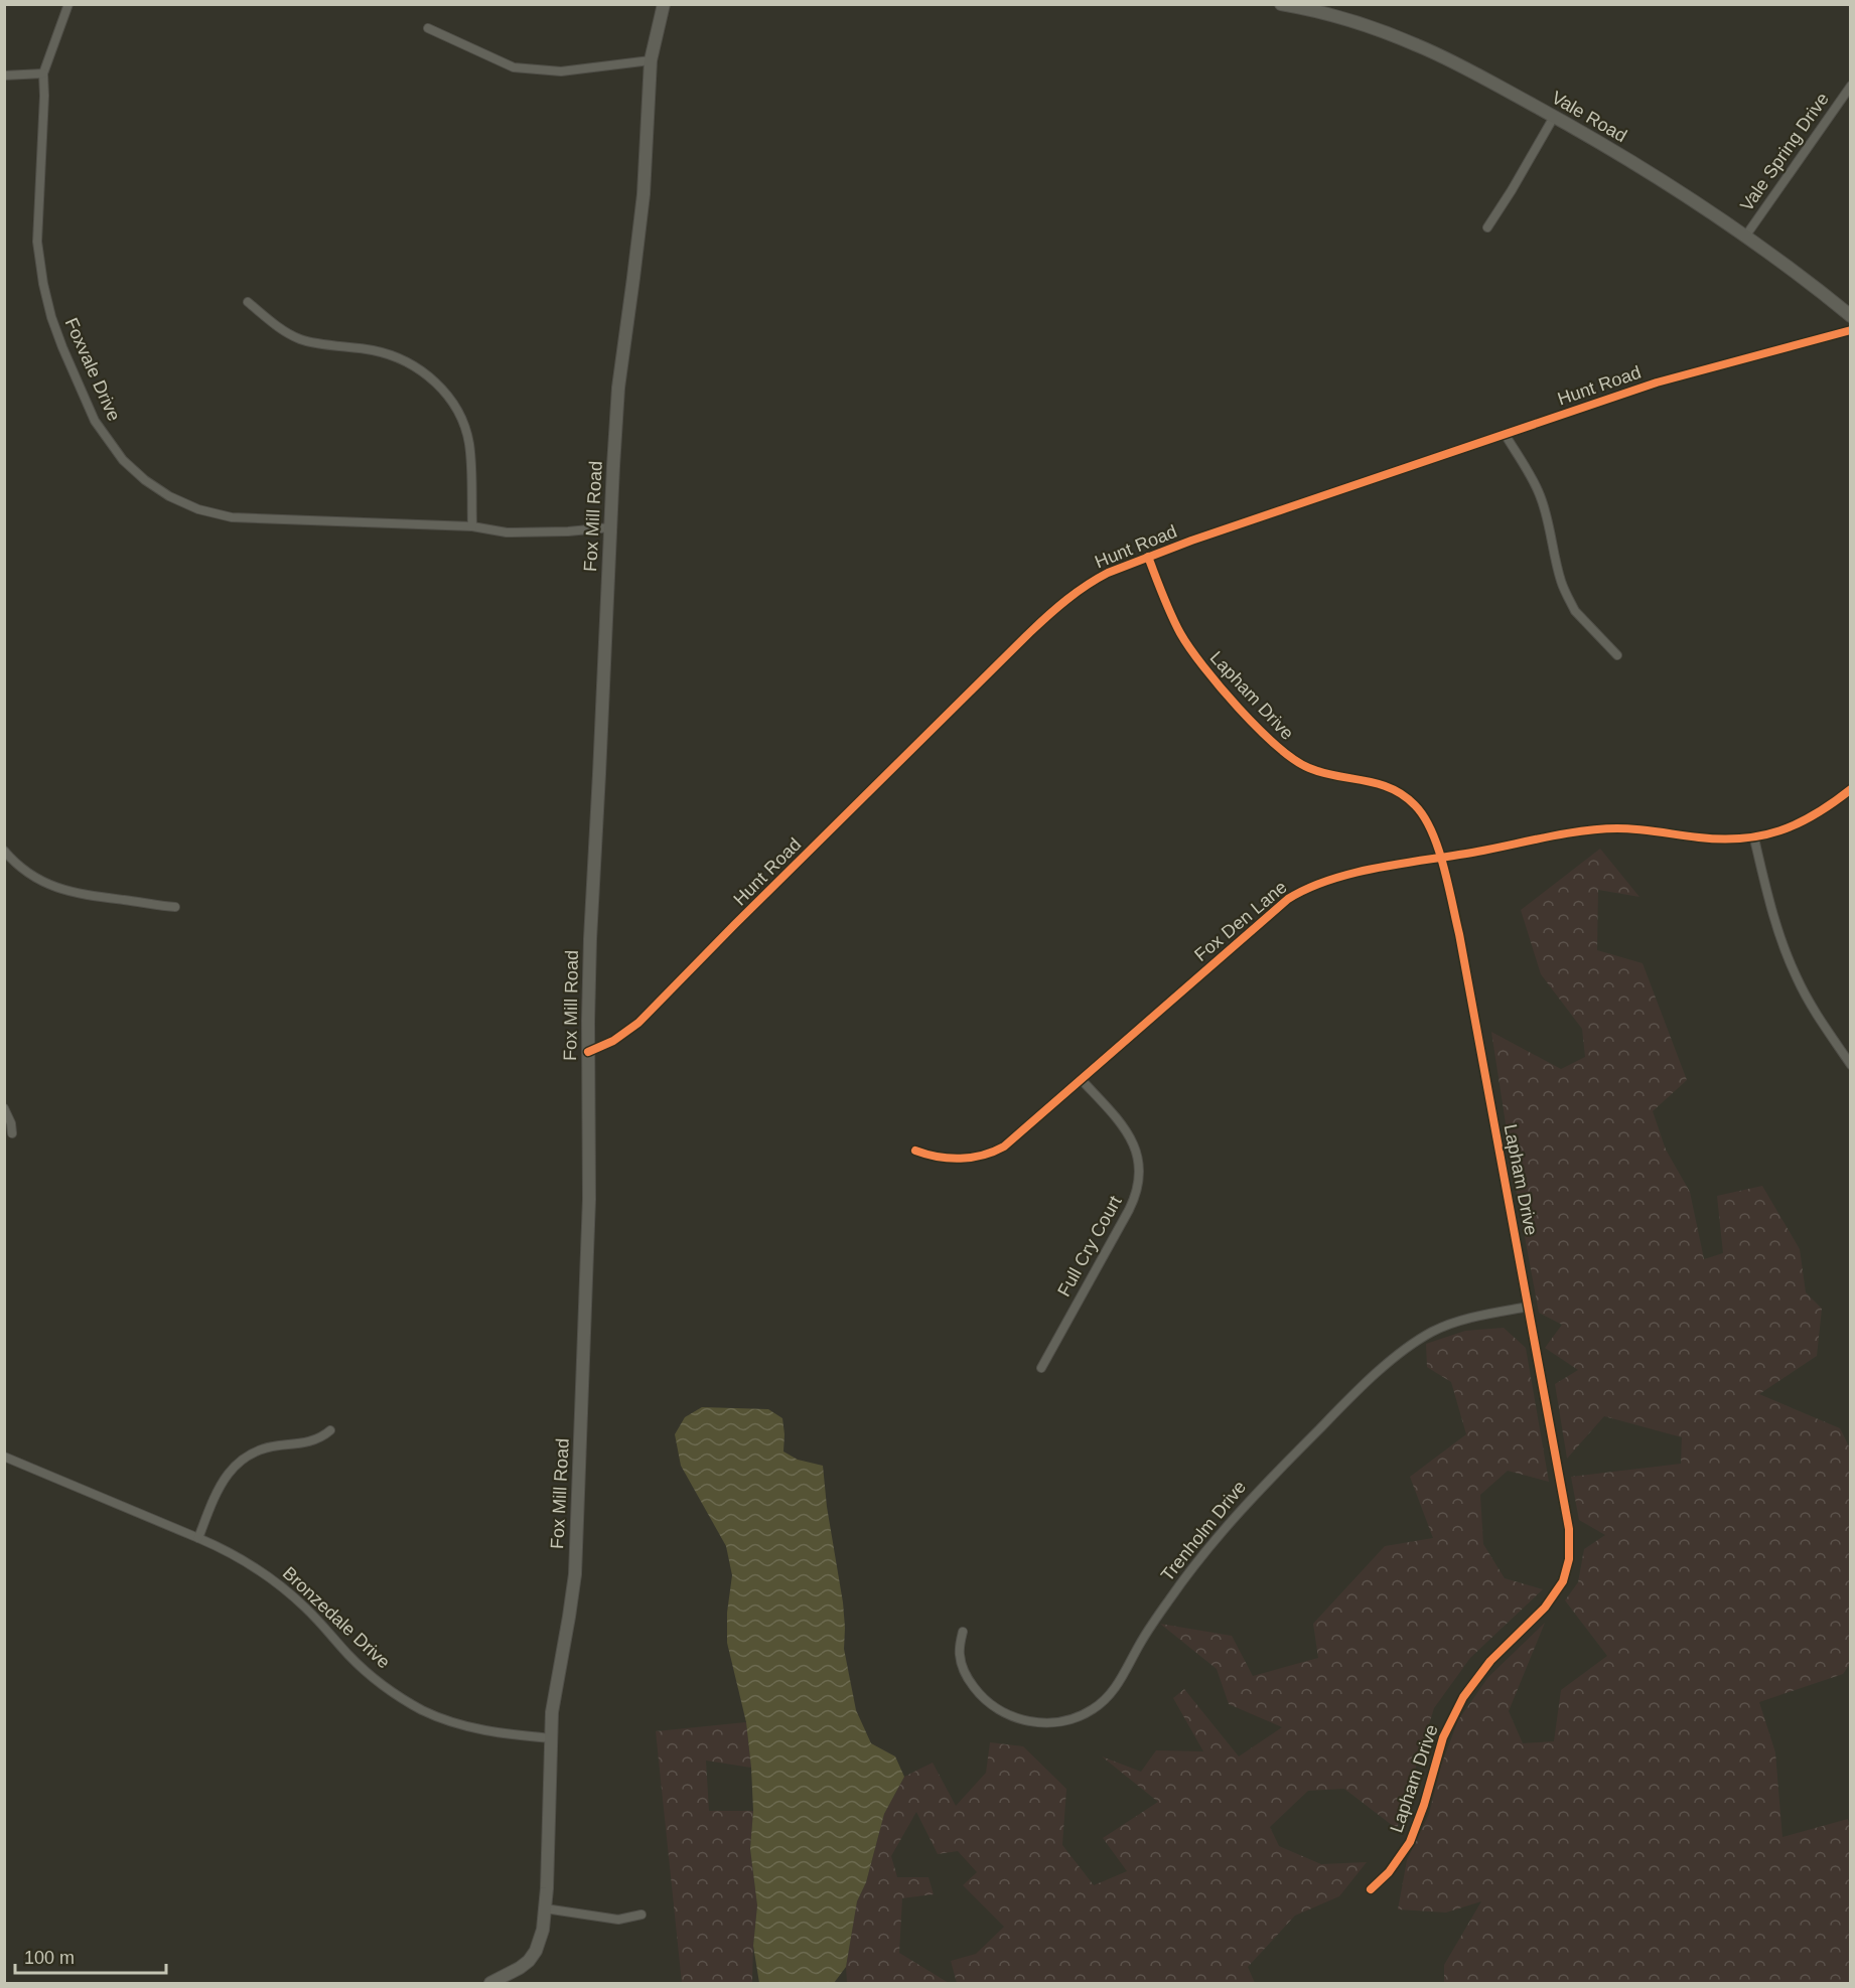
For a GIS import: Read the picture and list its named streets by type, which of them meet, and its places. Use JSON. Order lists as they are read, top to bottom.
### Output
{
  "streets": {
    "main road": ["Vale Road", "Fox Mill Road"],
    "street": [
      "Vale Spring Drive",
      "Foxvale Drive",
      "Hunt Road",
      "Lapham Drive",
      "Fox Den Lane",
      "Full Cry Court",
      "Trenholm Drive",
      "Bronzedale Drive"
    ]
  },
  "crossings": [
    ["Vale Road", "Vale Spring Drive"],
    ["Foxvale Drive", "Fox Mill Road"],
    ["Hunt Road", "Fox Mill Road"],
    ["Hunt Road", "Lapham Drive"],
    ["Fox Mill Road", "Bronzedale Drive"],
    ["Lapham Drive", "Fox Den Lane"],
    ["Lapham Drive", "Trenholm Drive"],
    ["Fox Den Lane", "Full Cry Court"]
  ],
  "scale_bar": "100 m"
}
